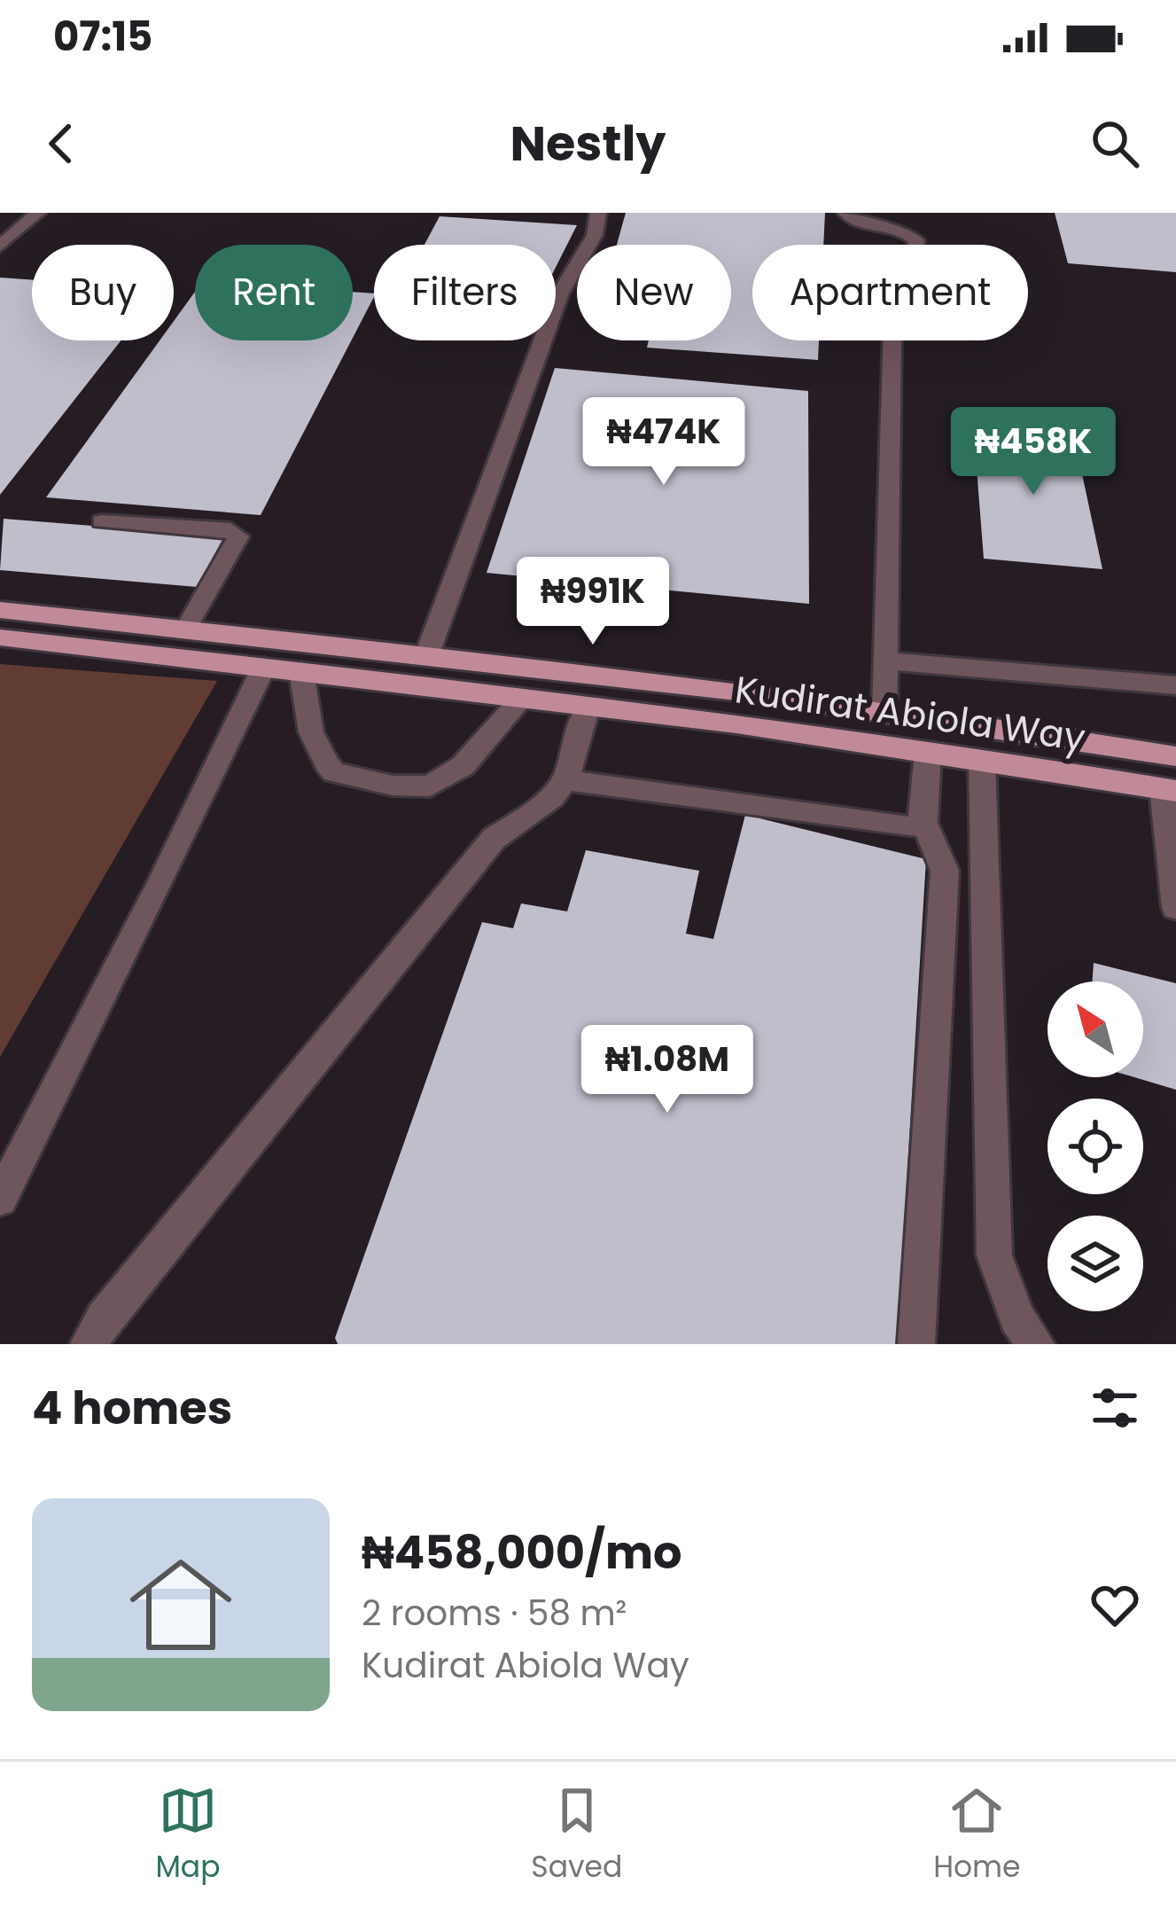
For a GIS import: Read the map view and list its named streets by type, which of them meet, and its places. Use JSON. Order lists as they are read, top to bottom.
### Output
{
  "streets": {
    "main road": ["Kudirat Abiola Way"]
  },
  "north": "top left",
  "page": {
    "status": "07:15",
    "header": "Nestly",
    "chip": [
      "Buy",
      "Rent",
      "Filters",
      "New",
      "Apartment"
    ],
    "price": [
      "₦474K",
      "₦458K",
      "₦991K",
      "₦1.08M"
    ],
    "heading": "4 homes",
    "list": [
      {
        "name": "₦458,000/mo",
        "note": "2 rooms · 58 m² · Kudirat Abiola Way"
      }
    ],
    "tabs": ["Map", "Saved", "Home"]
  }
}
